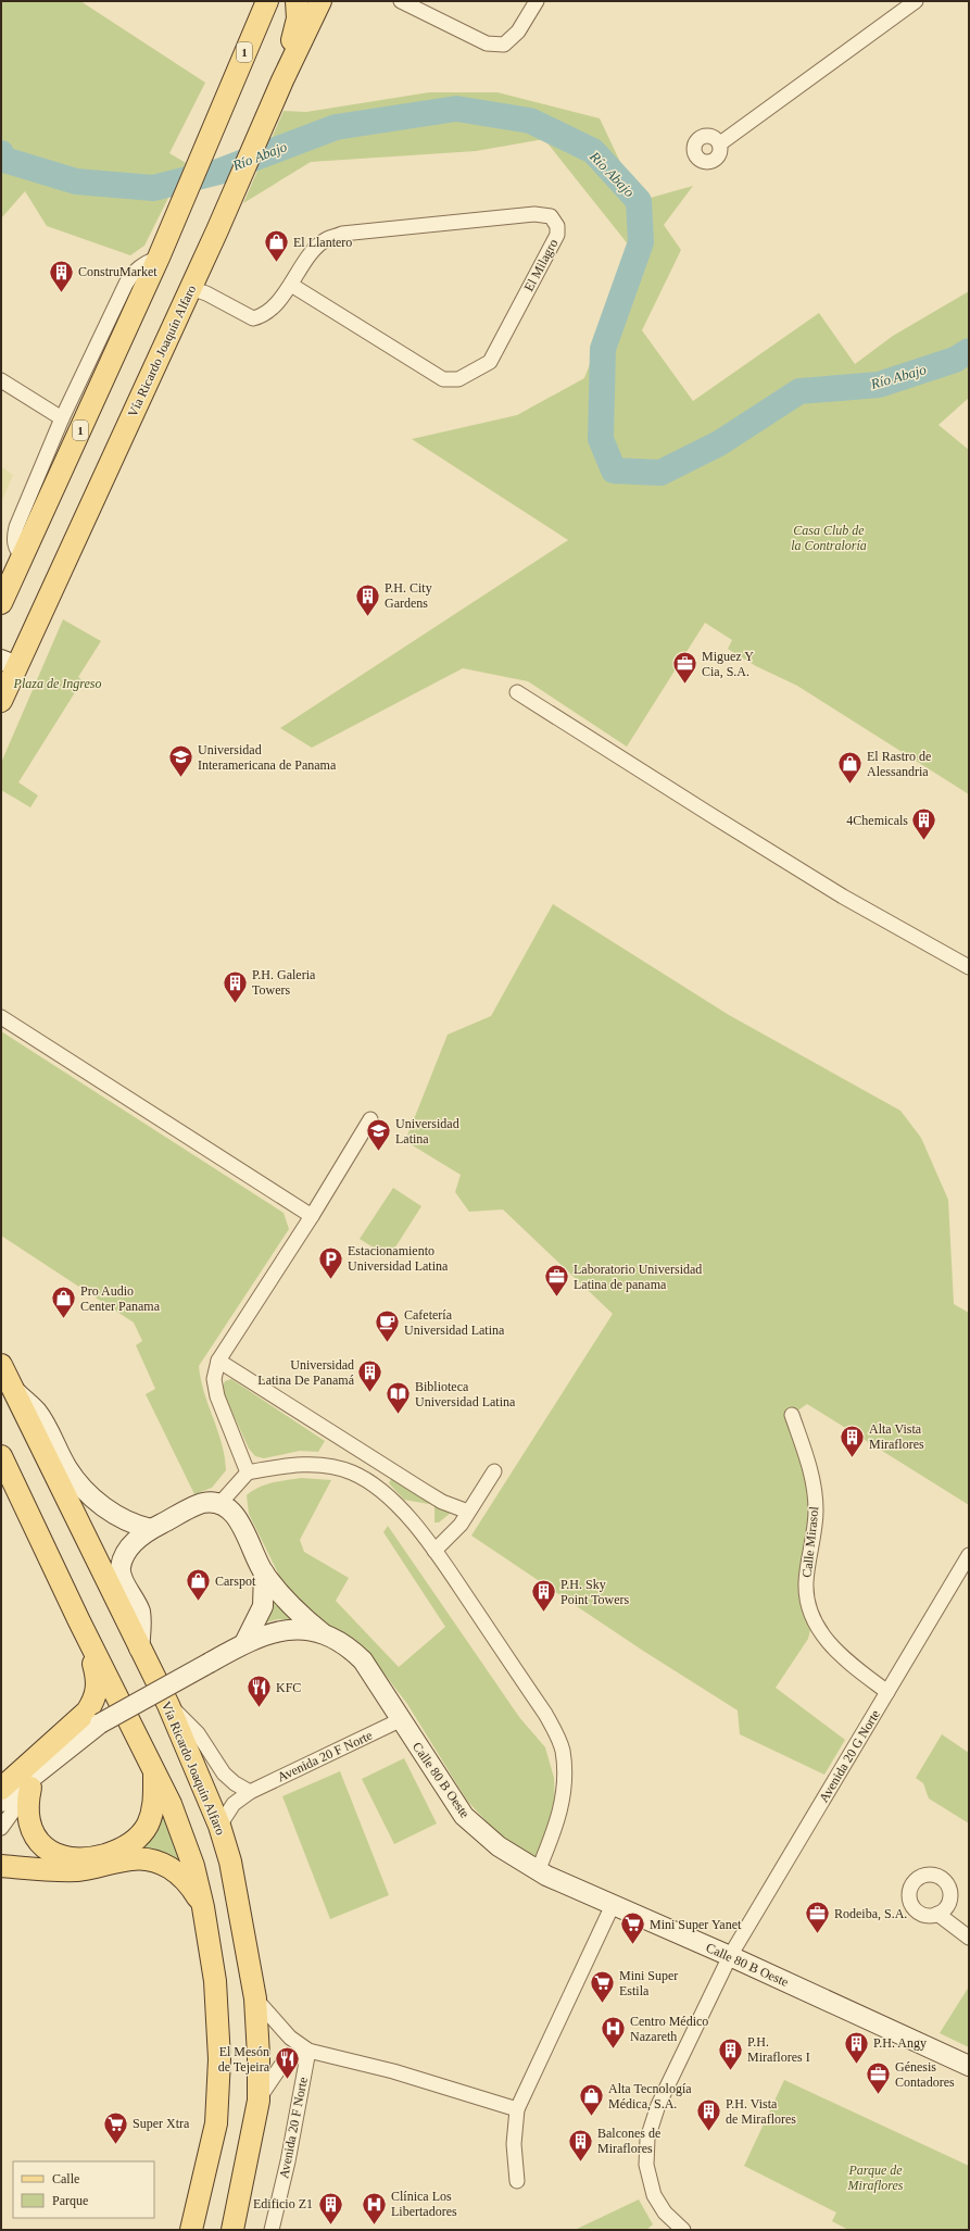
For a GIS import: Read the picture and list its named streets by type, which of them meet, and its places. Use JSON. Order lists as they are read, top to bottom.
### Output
{
  "streets": {
    "main road": ["1", "Vía Ricardo Joaquín Alfaro"],
    "street": [
      "El Milagro",
      "Calle Mirasol",
      "Avenida 20 F Norte",
      "Avenida 20 G Norte",
      "Calle 80 B Oeste"
    ]
  },
  "crossings": [
    ["El Milagro", "Vía Ricardo Joaquín Alfaro"],
    ["Vía Ricardo Joaquín Alfaro", "Avenida 20 F Norte"],
    ["Calle Mirasol", "Avenida 20 G Norte"],
    ["Avenida 20 F Norte", "Calle 80 B Oeste"],
    ["Avenida 20 G Norte", "Calle 80 B Oeste"]
  ],
  "water": ["Río Abajo"],
  "parks": ["Casa Club de la Contraloría", "Plaza de Ingreso", "Parque de Miraflores"],
  "places": {
    "shop": [
      "El Llantero",
      "El Rastro de Alessandria",
      "Pro Audio Center Panama",
      "Carspot",
      "Alta Tecnología Médica, S.A."
    ],
    "building": [
      "ConstruMarket",
      "P.H. City Gardens",
      "4Chemicals",
      "P.H. Galeria Towers",
      "Universidad Latina De Panamá",
      "Alta Vista Miraflores",
      "P.H. Sky Point Towers",
      "P.H. Angy",
      "P.H. Miraflores I",
      "P.H. Vista de Miraflores",
      "Balcones de Miraflores",
      "Edificio Z1"
    ],
    "office": [
      "Miguez Y Cia, S.A.",
      "Laboratorio Universidad Latina de panama",
      "Rodeiba, S.A.",
      "Génesis Contadores"
    ],
    "school or university": ["Universidad Interamericana de Panama", "Universidad Latina"],
    "parking": ["Estacionamiento Universidad Latina"],
    "cafe": ["Cafetería Universidad Latina"],
    "library": ["Biblioteca Universidad Latina"],
    "restaurant": ["KFC", "El Mesón de Tejeira"],
    "supermarket": ["Mini Super Yanet", "Mini Super Estila", "Super Xtra"],
    "hospital": ["Centro Médico Nazareth", "Clínica Los Libertadores"]
  },
  "legend": ["Calle", "Parque"]
}
